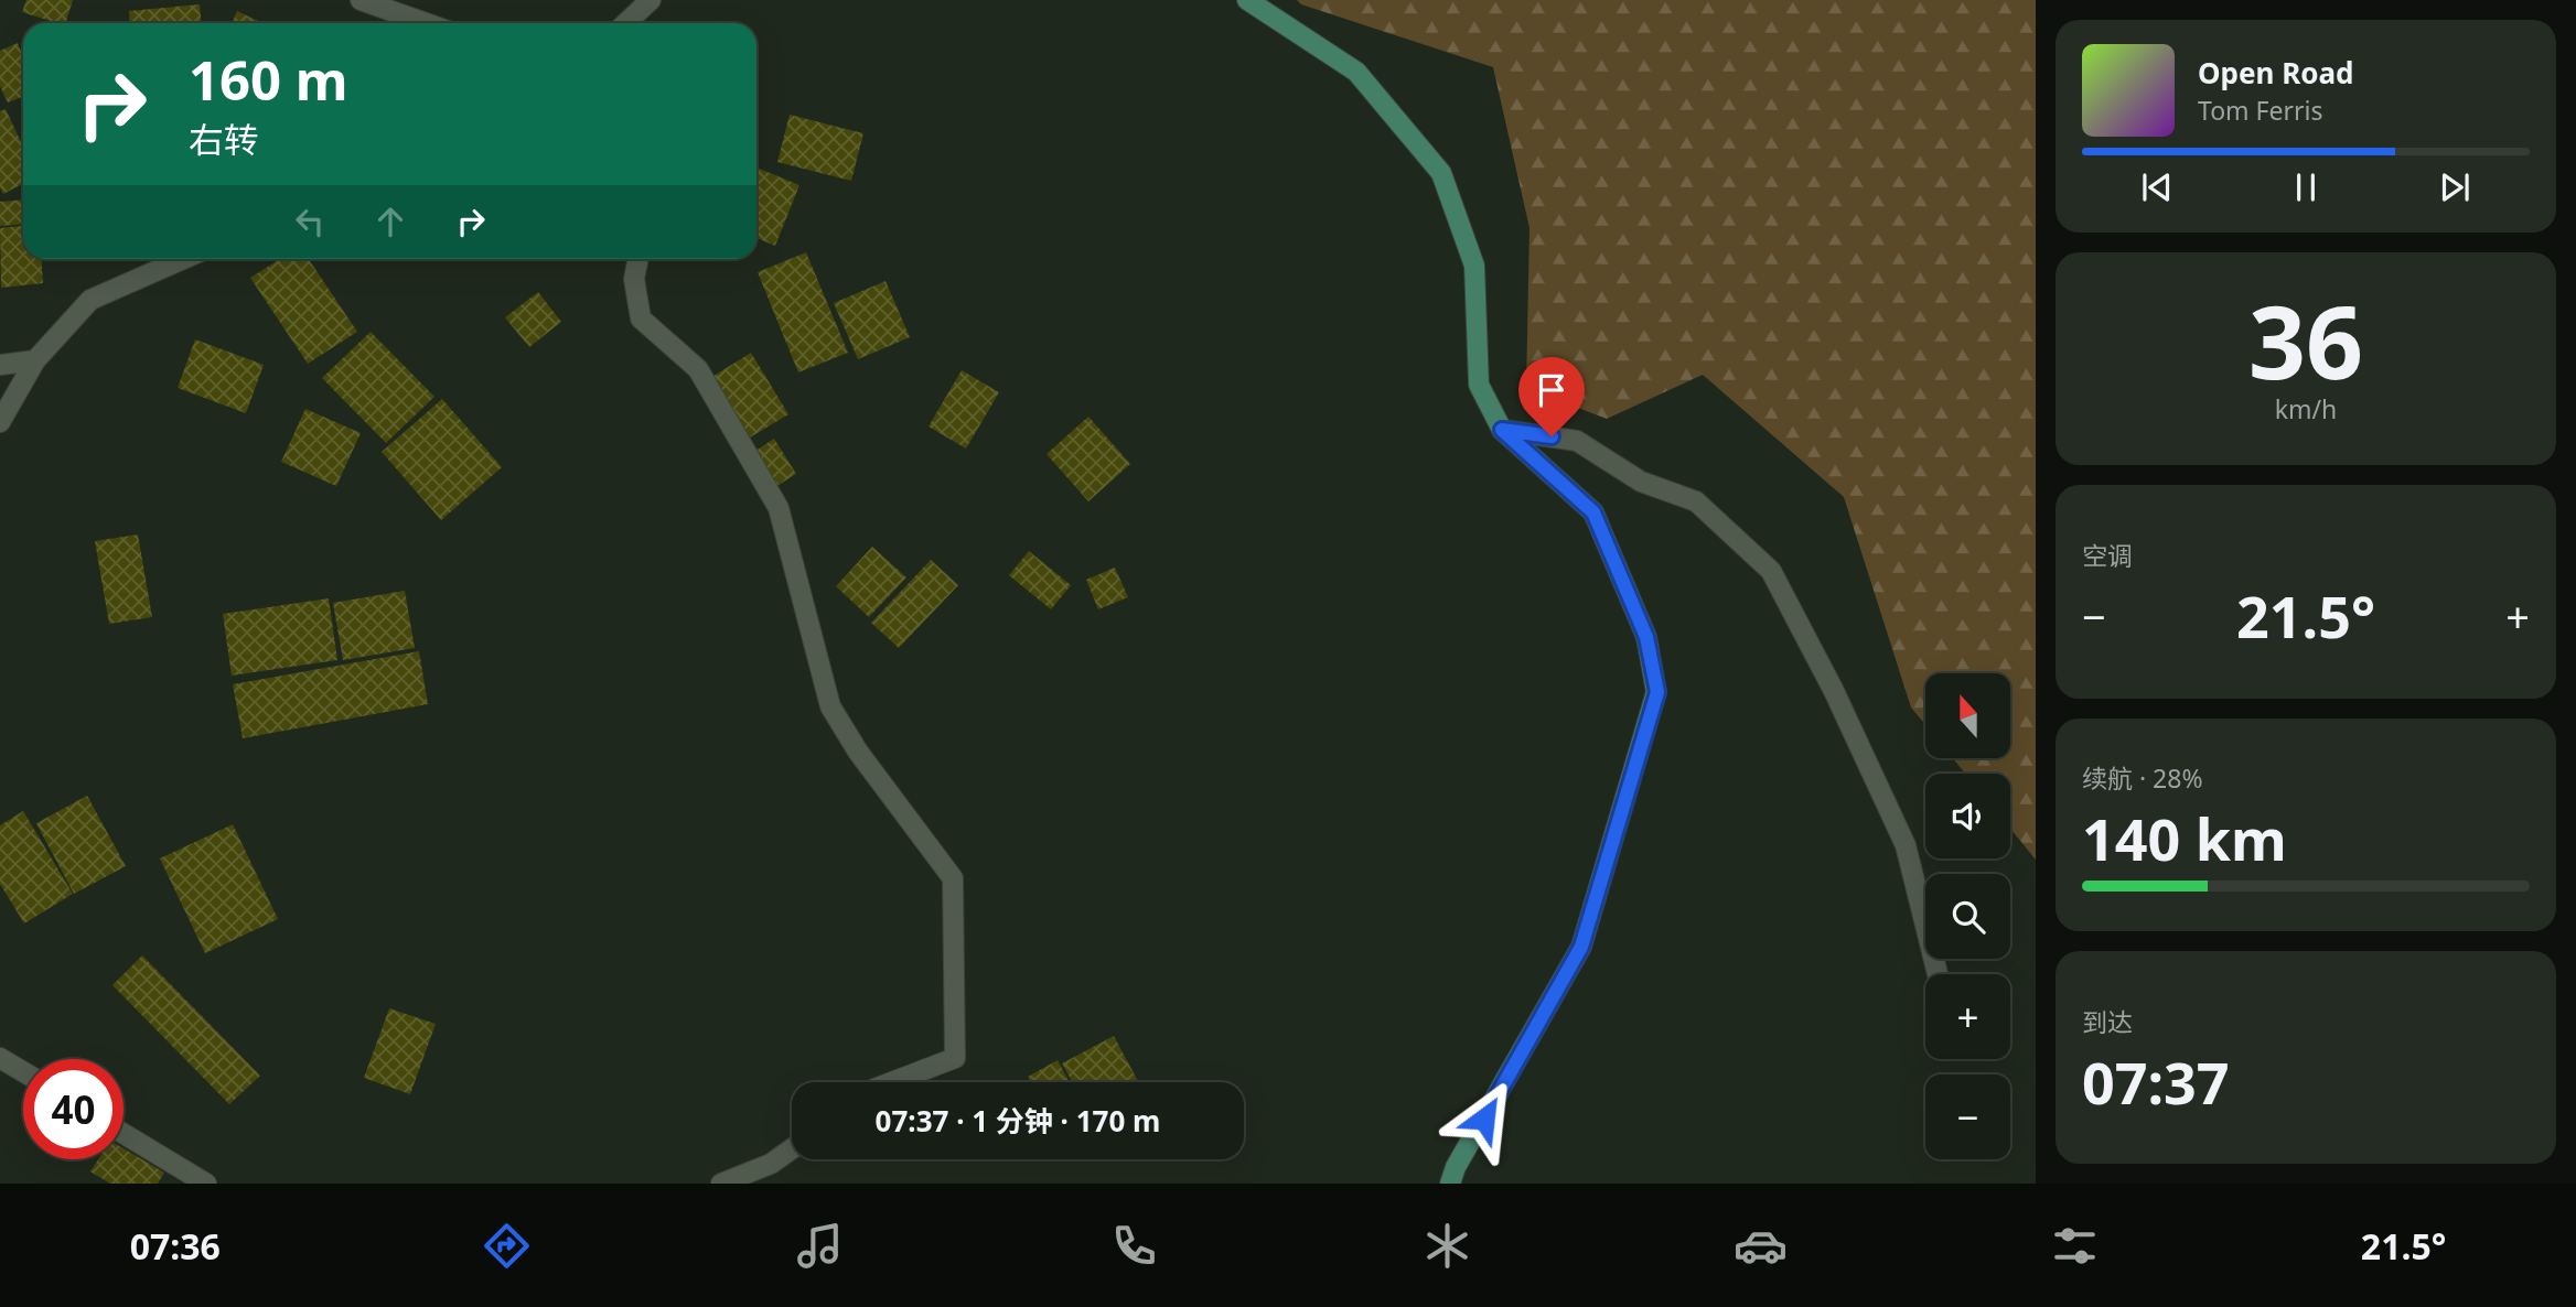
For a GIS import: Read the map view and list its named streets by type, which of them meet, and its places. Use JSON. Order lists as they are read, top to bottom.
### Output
{
  "north": "top",
  "page": {
    "turn": ["160 m", "右转"],
    "song": ["Open Road", "Tom Ferris"],
    "tile": [
      ["36", "km/h"],
      "空调",
      ["续航 · 28%", "140 km"],
      ["到达", "07:37"]
    ],
    "heat": ["−", "21.5°", "+"],
    "map_buttons": ["+", "−"],
    "limit": "40",
    "trip": "07:37 · 1 分钟 · 170 m",
    "tabs": ["07:36", "21.5°"]
  }
}
